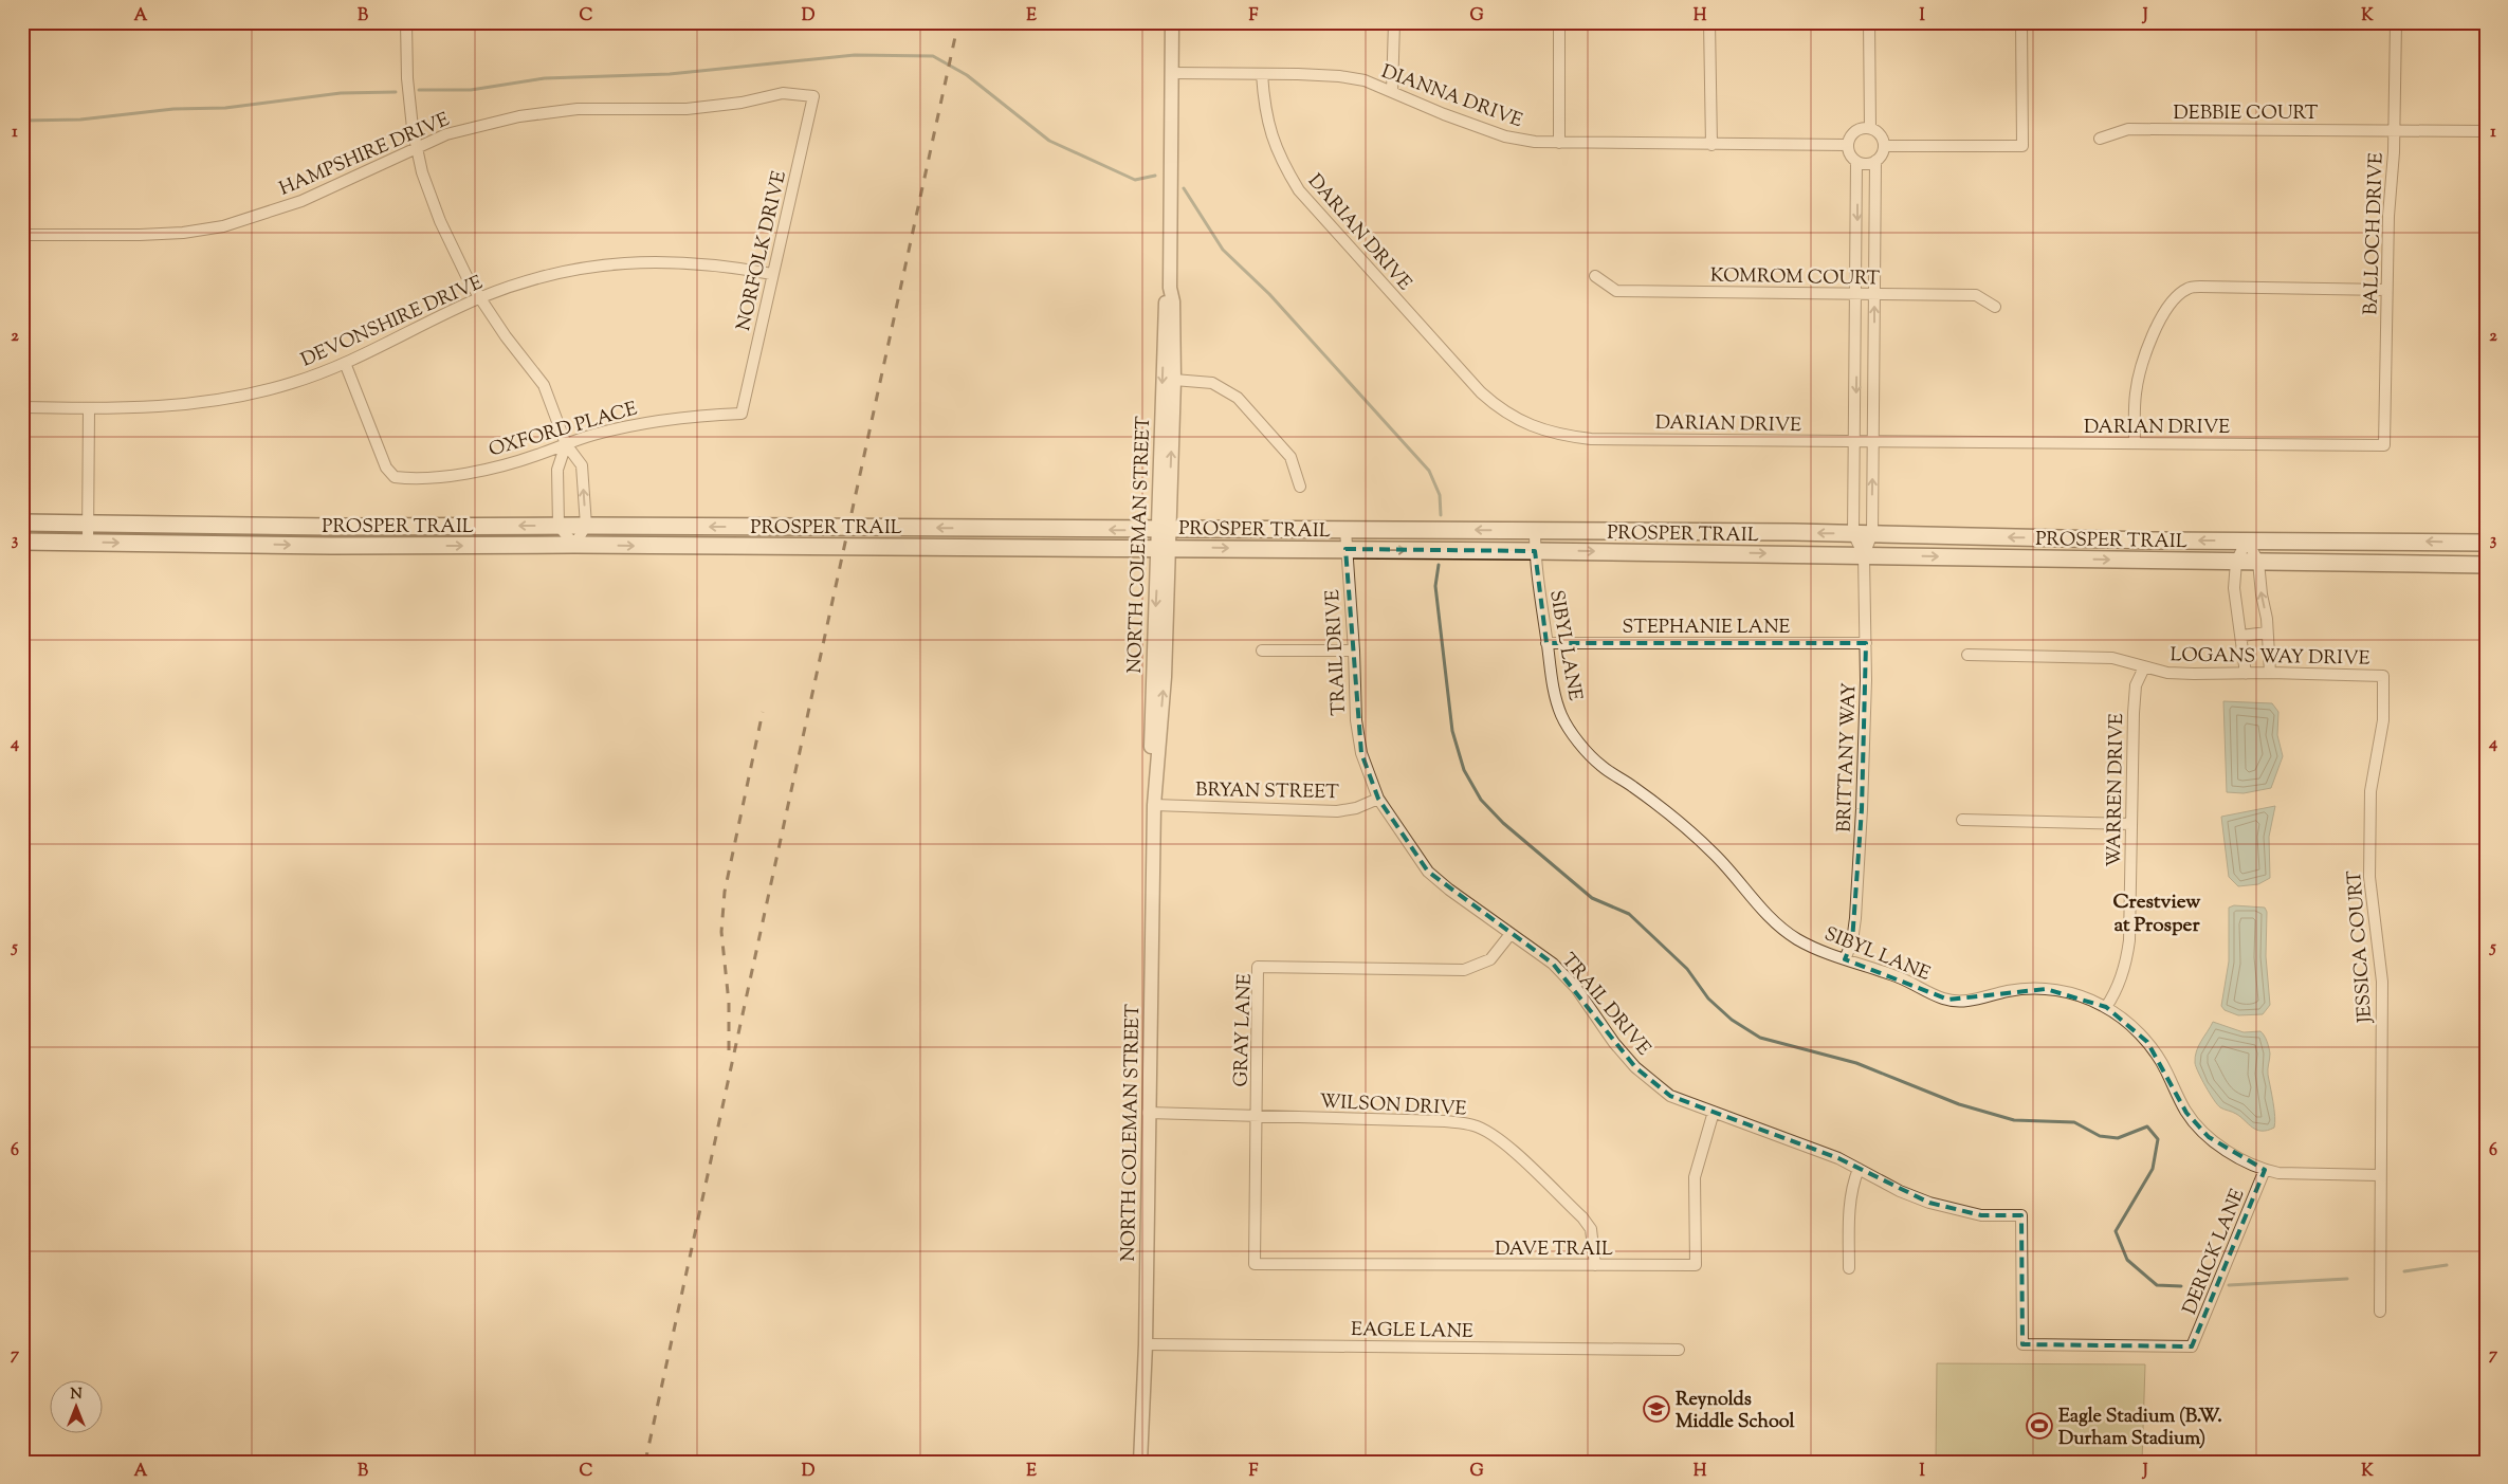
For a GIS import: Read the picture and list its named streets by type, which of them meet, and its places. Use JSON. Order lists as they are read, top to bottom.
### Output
{
  "streets": {
    "main road": ["PROSPER TRAIL"],
    "street": [
      "DIANNA DRIVE",
      "DEBBIE COURT",
      "HAMPSHIRE DRIVE",
      "DARIAN DRIVE",
      "BALLOCH DRIVE",
      "NORFOLK DRIVE",
      "KOMROM COURT",
      "DEVONSHIRE DRIVE",
      "OXFORD PLACE",
      "NORTH COLEMAN STREET",
      "STEPHANIE LANE",
      "SIBYL LANE",
      "TRAIL DRIVE",
      "LOGANS WAY DRIVE",
      "BRITTANY WAY",
      "BRYAN STREET",
      "WARREN DRIVE",
      "JESSICA COURT",
      "GRAY LANE",
      "WILSON DRIVE",
      "DAVE TRAIL",
      "DERICK LANE",
      "EAGLE LANE"
    ]
  },
  "crossings": [
    ["DIANNA DRIVE", "DARIAN DRIVE"],
    ["DIANNA DRIVE", "NORTH COLEMAN STREET"],
    ["DIANNA DRIVE", "BRITTANY WAY"],
    ["DEBBIE COURT", "BALLOCH DRIVE"],
    ["HAMPSHIRE DRIVE", "NORFOLK DRIVE"],
    ["DARIAN DRIVE", "BALLOCH DRIVE"],
    ["DARIAN DRIVE", "BRITTANY WAY"],
    ["NORFOLK DRIVE", "DEVONSHIRE DRIVE"],
    ["NORFOLK DRIVE", "OXFORD PLACE"],
    ["KOMROM COURT", "BRITTANY WAY"],
    ["DEVONSHIRE DRIVE", "OXFORD PLACE"],
    ["PROSPER TRAIL", "NORTH COLEMAN STREET"],
    ["PROSPER TRAIL", "SIBYL LANE"],
    ["PROSPER TRAIL", "TRAIL DRIVE"],
    ["PROSPER TRAIL", "BRITTANY WAY"],
    ["NORTH COLEMAN STREET", "BRYAN STREET"],
    ["NORTH COLEMAN STREET", "WILSON DRIVE"],
    ["NORTH COLEMAN STREET", "EAGLE LANE"],
    ["STEPHANIE LANE", "SIBYL LANE"],
    ["STEPHANIE LANE", "BRITTANY WAY"],
    ["SIBYL LANE", "BRITTANY WAY"],
    ["SIBYL LANE", "WARREN DRIVE"],
    ["SIBYL LANE", "JESSICA COURT"],
    ["SIBYL LANE", "DERICK LANE"],
    ["TRAIL DRIVE", "BRYAN STREET"],
    ["TRAIL DRIVE", "GRAY LANE"],
    ["TRAIL DRIVE", "DAVE TRAIL"],
    ["TRAIL DRIVE", "DERICK LANE"],
    ["LOGANS WAY DRIVE", "WARREN DRIVE"],
    ["LOGANS WAY DRIVE", "JESSICA COURT"],
    ["GRAY LANE", "WILSON DRIVE"],
    ["GRAY LANE", "DAVE TRAIL"],
    ["WILSON DRIVE", "DAVE TRAIL"]
  ],
  "districts": ["Crestview at Prosper"],
  "places": {
    "school or university": ["Reynolds Middle School"],
    "sports": ["Eagle Stadium (B.W. Durham Stadium)"]
  },
  "north": "top",
  "grid": {
    "columns": [
      "A",
      "B",
      "C",
      "D",
      "E",
      "F",
      "G",
      "H",
      "I",
      "J",
      "K"
    ],
    "rows": [
      "1",
      "2",
      "3",
      "4",
      "5",
      "6",
      "7"
    ]
  }
}
